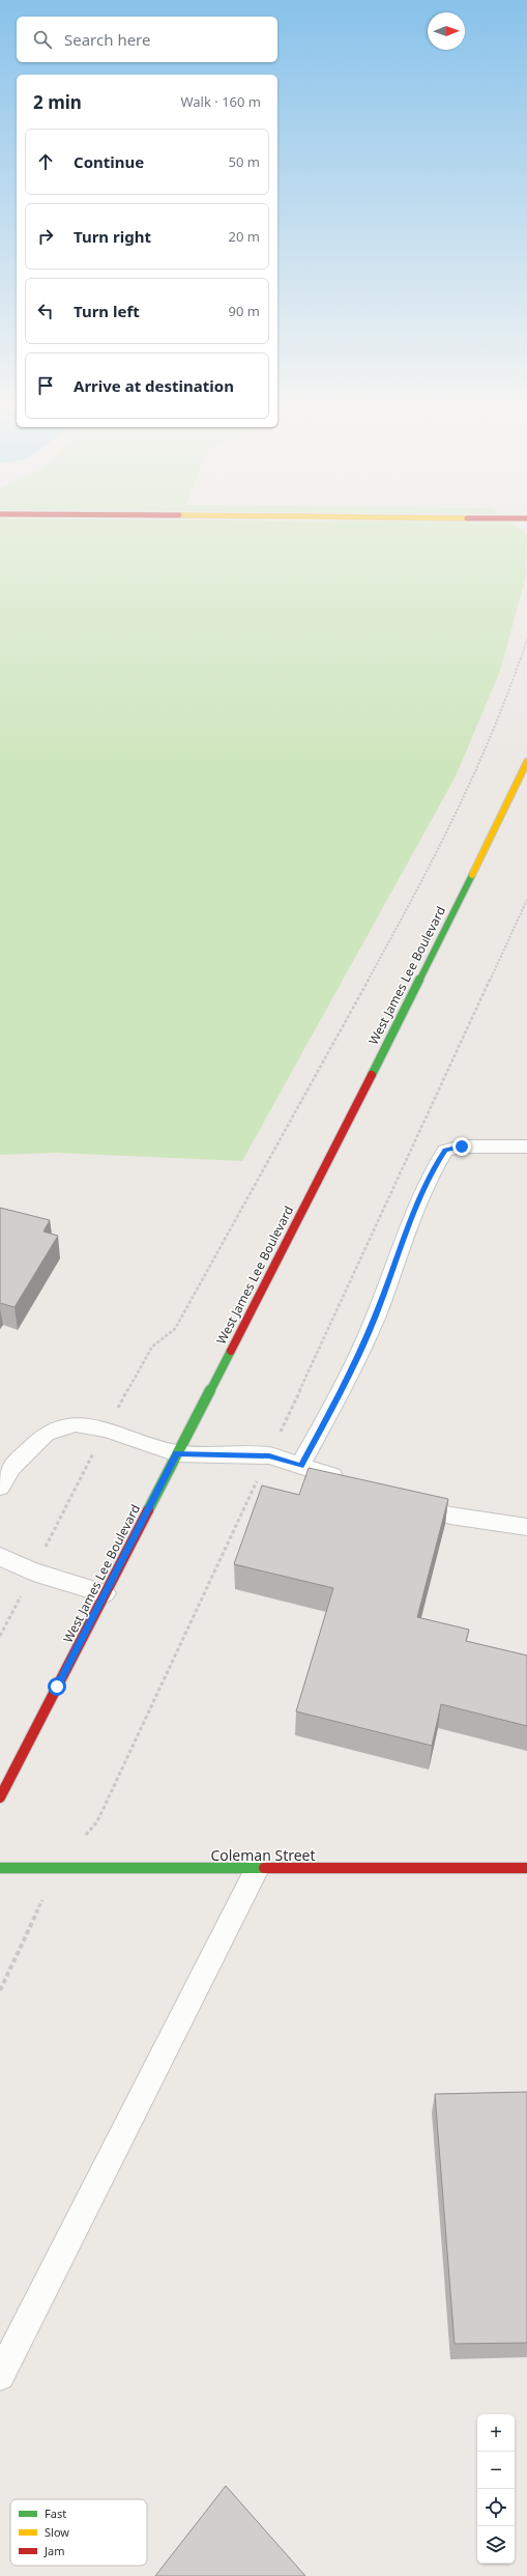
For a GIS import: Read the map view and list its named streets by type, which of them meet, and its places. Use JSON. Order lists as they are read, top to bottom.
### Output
{
  "streets": {
    "main road": ["West James Lee Boulevard", "Coleman Street"]
  },
  "legend": ["Fast", "Slow", "Jam"],
  "north": "right",
  "page": {
    "search": "Search here",
    "heading": ["2 min", "Walk · 160 m"],
    "list": [
      ["Continue", "50 m"],
      ["Turn right", "20 m"],
      ["Turn left", "90 m"],
      "Arrive at destination"
    ],
    "map_buttons": ["+", "−"]
  }
}
